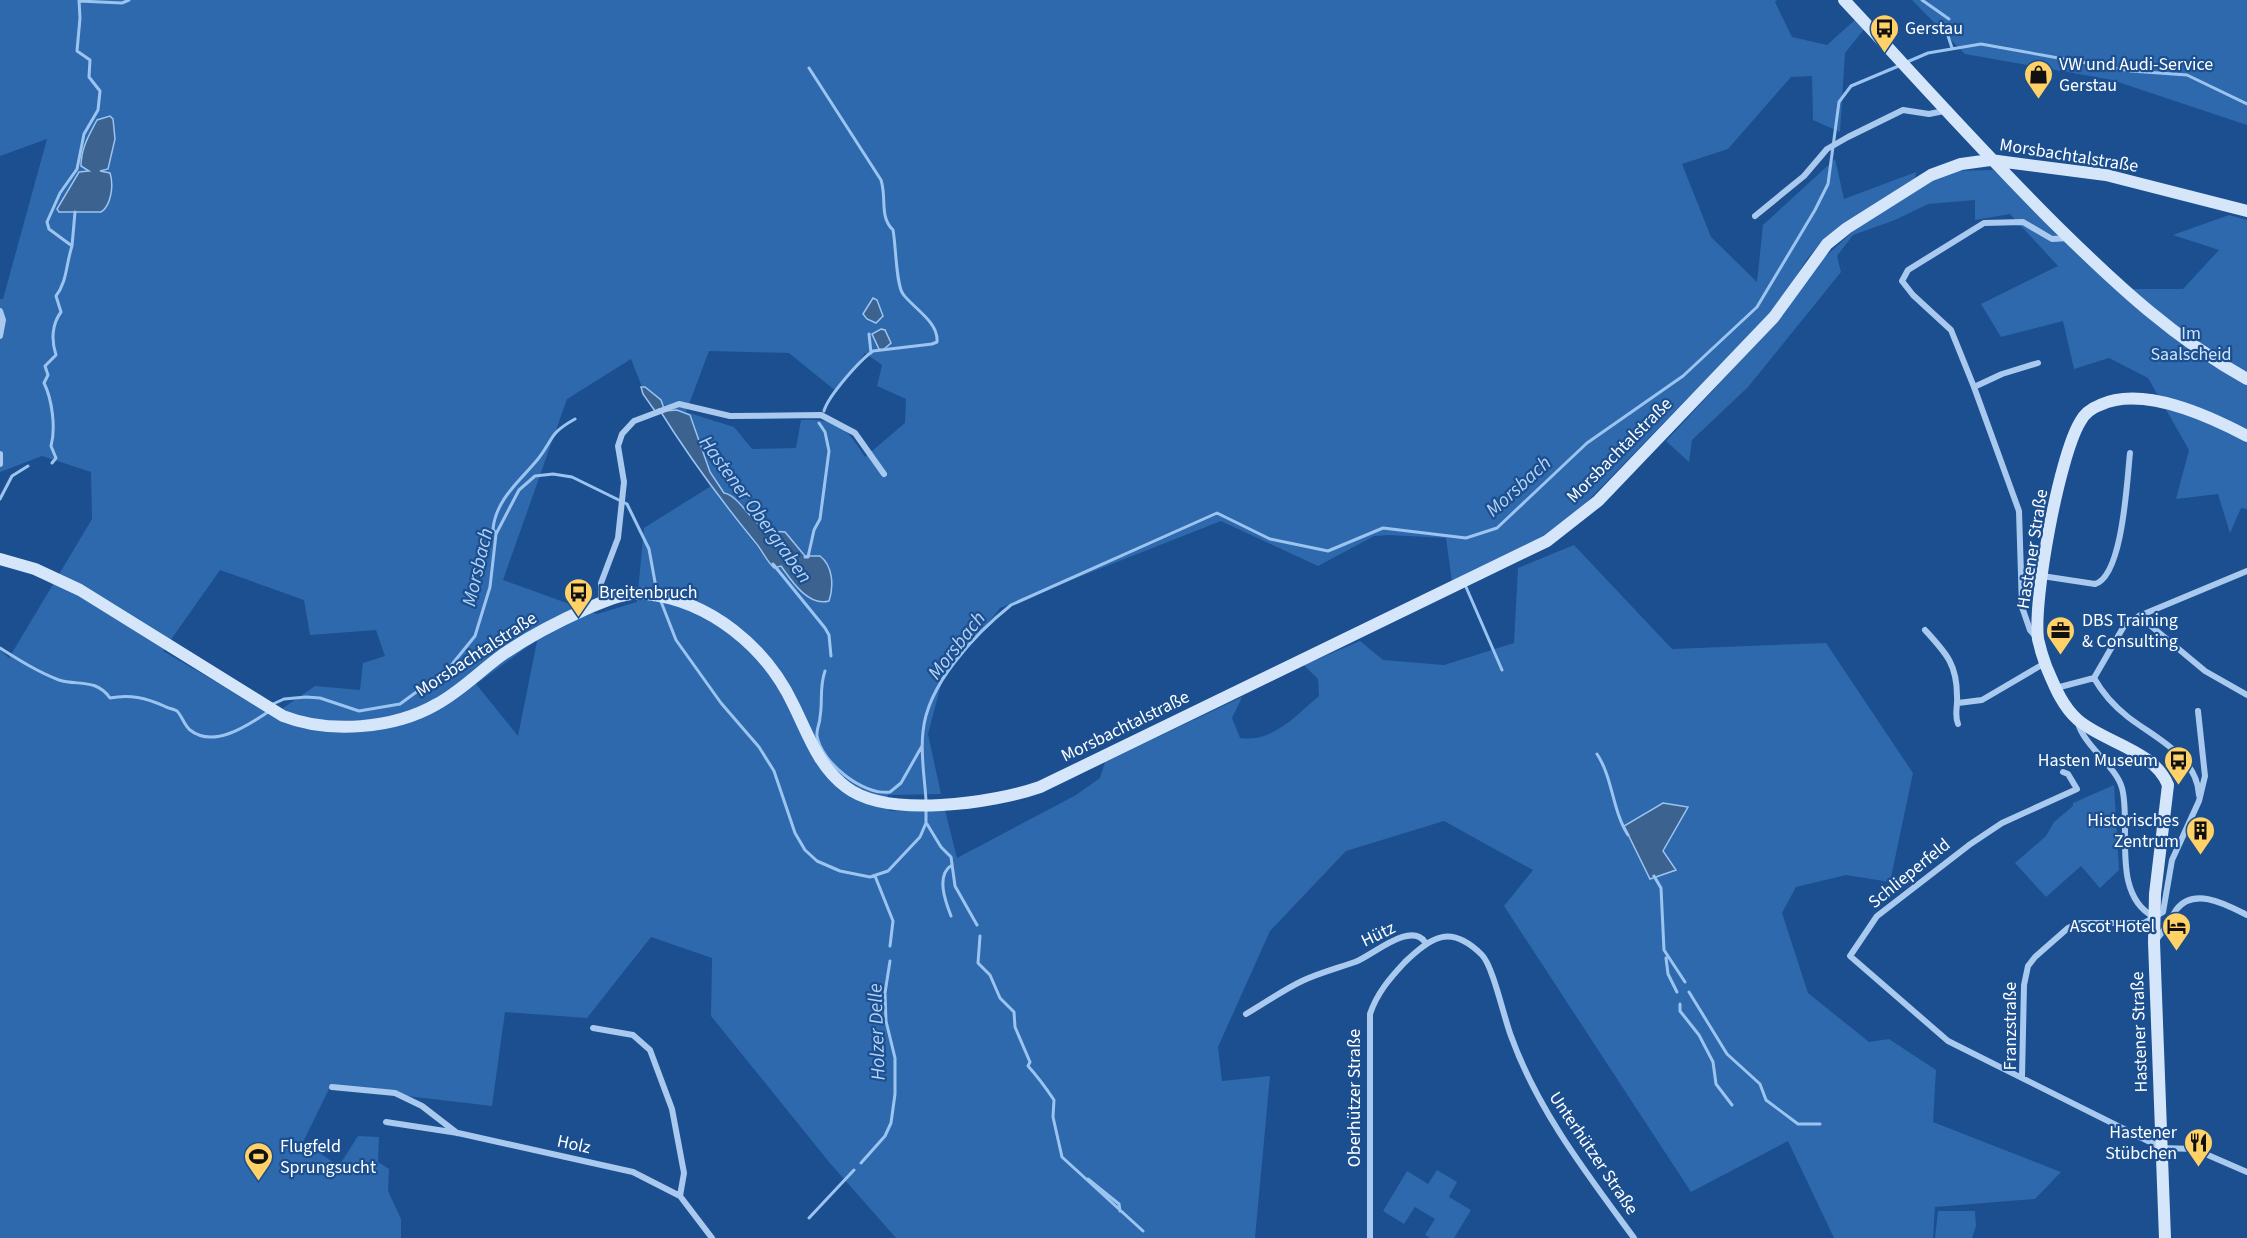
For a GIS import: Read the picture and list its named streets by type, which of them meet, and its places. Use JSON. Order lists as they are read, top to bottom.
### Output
{
  "streets": {
    "main road": ["Morsbachtalstraße", "Hastener Straße"],
    "street": [
      "Schlieperfeld",
      "Hütz",
      "Franzstraße",
      "Oberhützer Straße",
      "Holz",
      "Unterhützer Straße"
    ]
  },
  "crossings": [
    ["Hastener Straße", "Franzstraße"],
    ["Schlieperfeld", "Franzstraße"],
    ["Hütz", "Oberhützer Straße"],
    ["Hütz", "Unterhützer Straße"]
  ],
  "water": ["Morsbach", "Hastener Obergraben", "Holzer Delle"],
  "parks": ["Im Saalscheid"],
  "places": {
    "bus stop": ["Gerstau", "Breitenbruch", "Hasten Museum"],
    "shop": ["VW und Audi-Service Gerstau"],
    "office": ["DBS Training & Consulting"],
    "building": ["Historisches Zentrum"],
    "hotel": ["Ascot Hotel"],
    "restaurant": ["Hastener Stübchen"],
    "sports": ["Flugfeld Sprungsucht"]
  }
}
